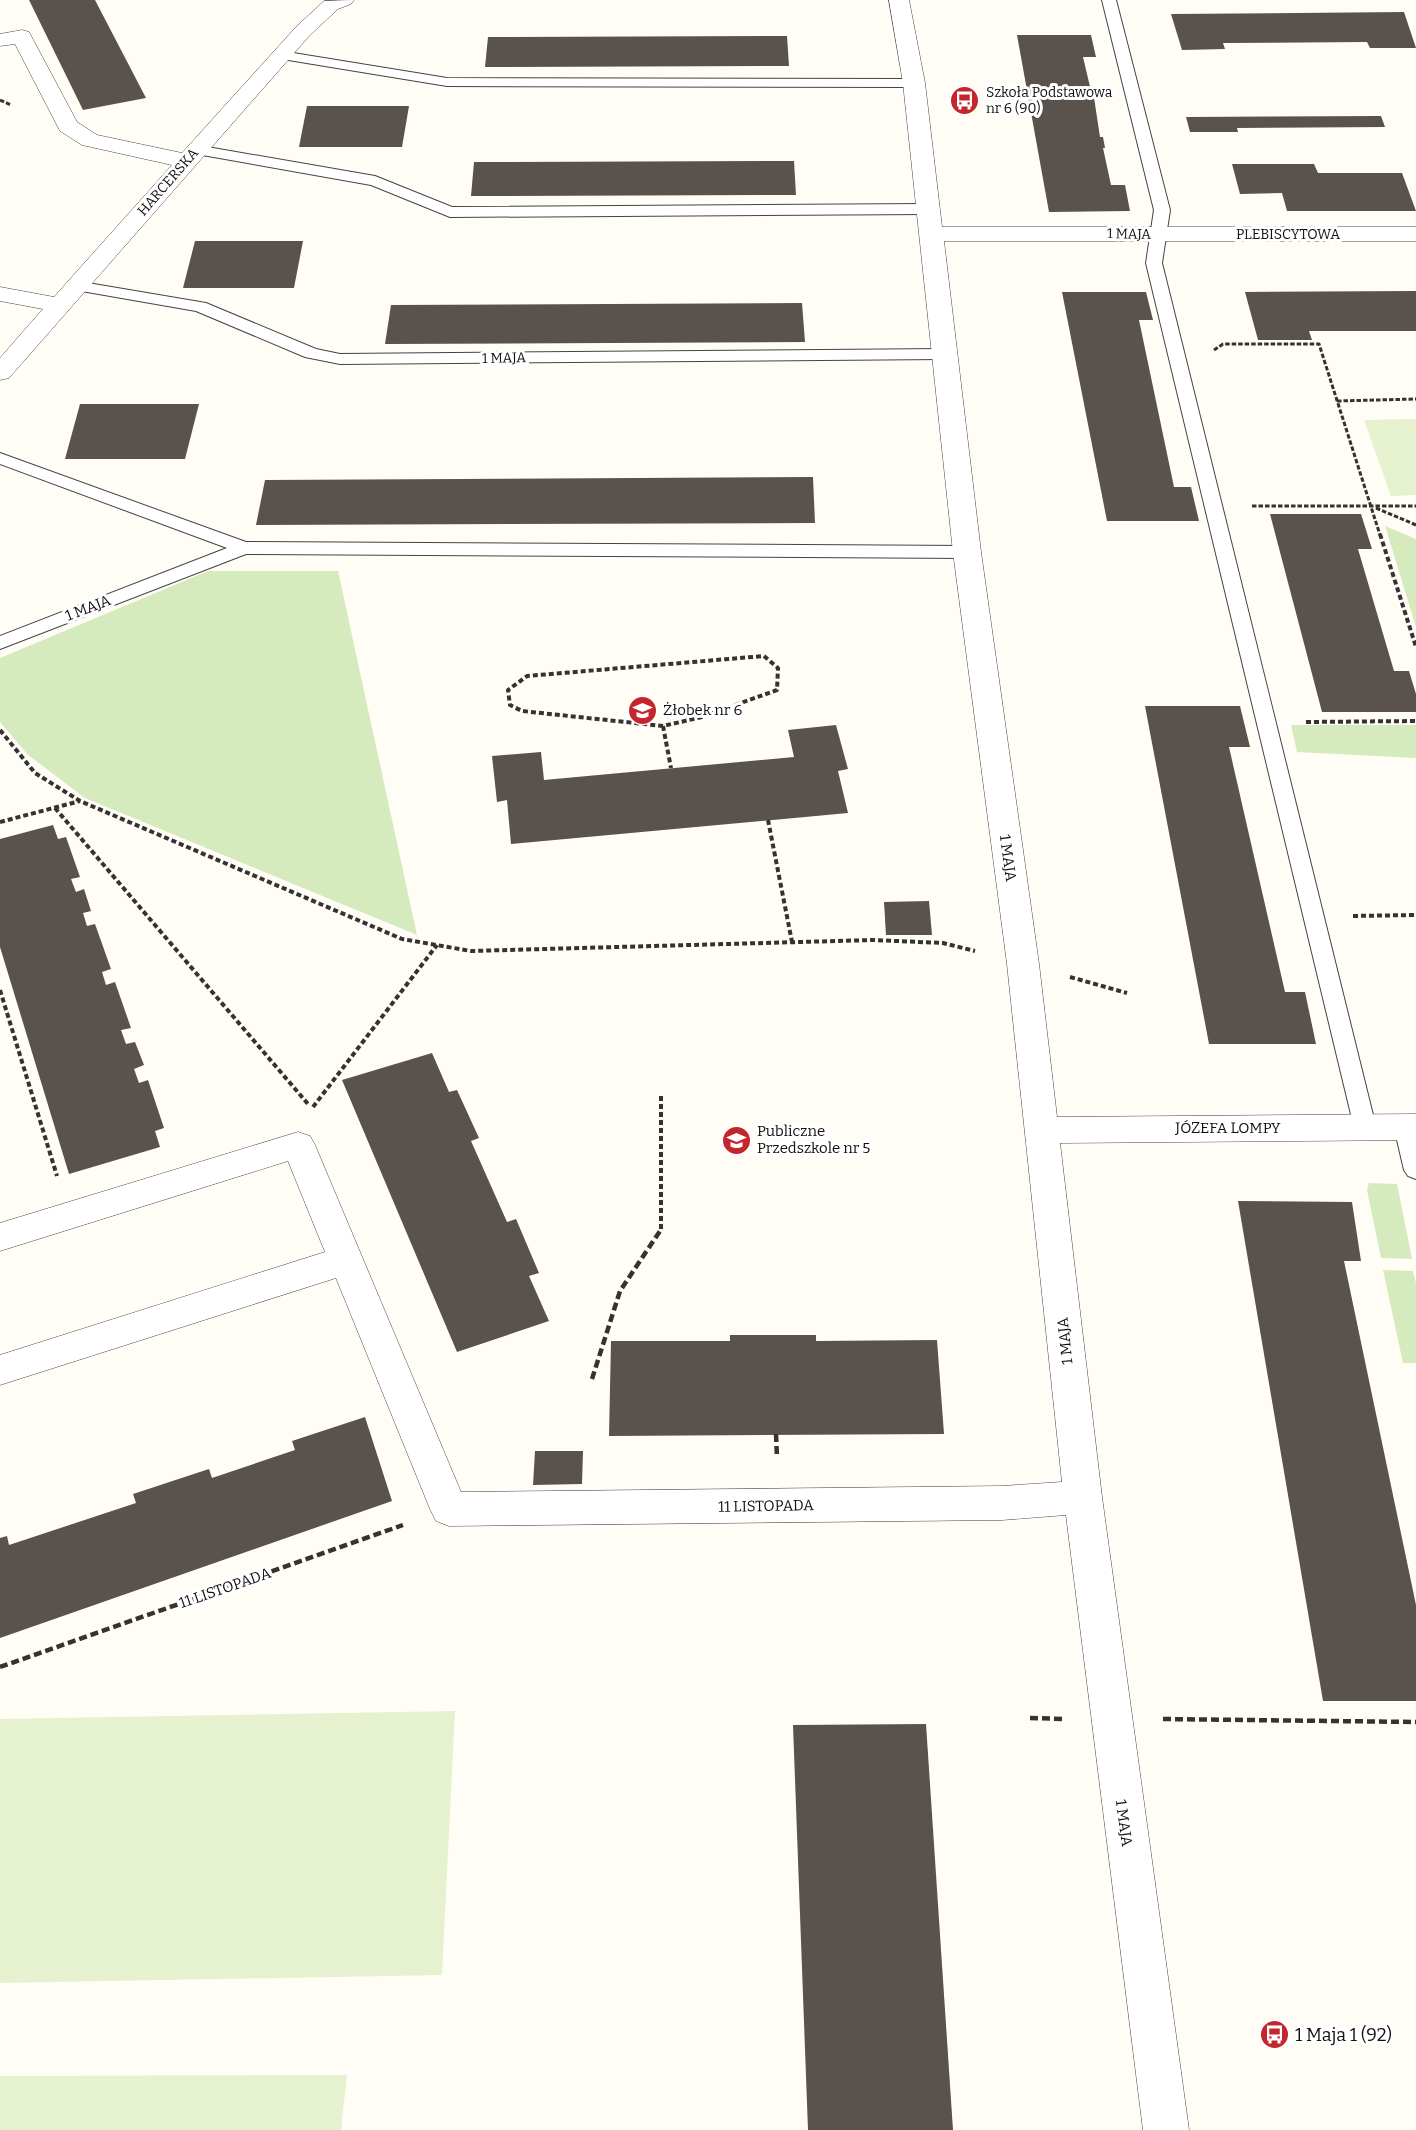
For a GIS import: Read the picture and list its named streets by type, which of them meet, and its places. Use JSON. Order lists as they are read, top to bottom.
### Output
{
  "streets": {
    "street": [
      "HARCERSKA",
      "1 MAJA",
      "PLEBISCYTOWA",
      "JÓZEFA LOMPY",
      "11 LISTOPADA"
    ]
  },
  "crossings": [
    ["HARCERSKA", "1 MAJA"],
    ["1 MAJA", "PLEBISCYTOWA"],
    ["1 MAJA", "JÓZEFA LOMPY"],
    ["1 MAJA", "11 LISTOPADA"]
  ],
  "places": {
    "bus stop": ["Szkoła Podstawowa nr 6 (90)", "1 Maja 1 (92)"],
    "school or university": ["Żłobek nr 6", "Publiczne Przedszkole nr 5"]
  }
}
